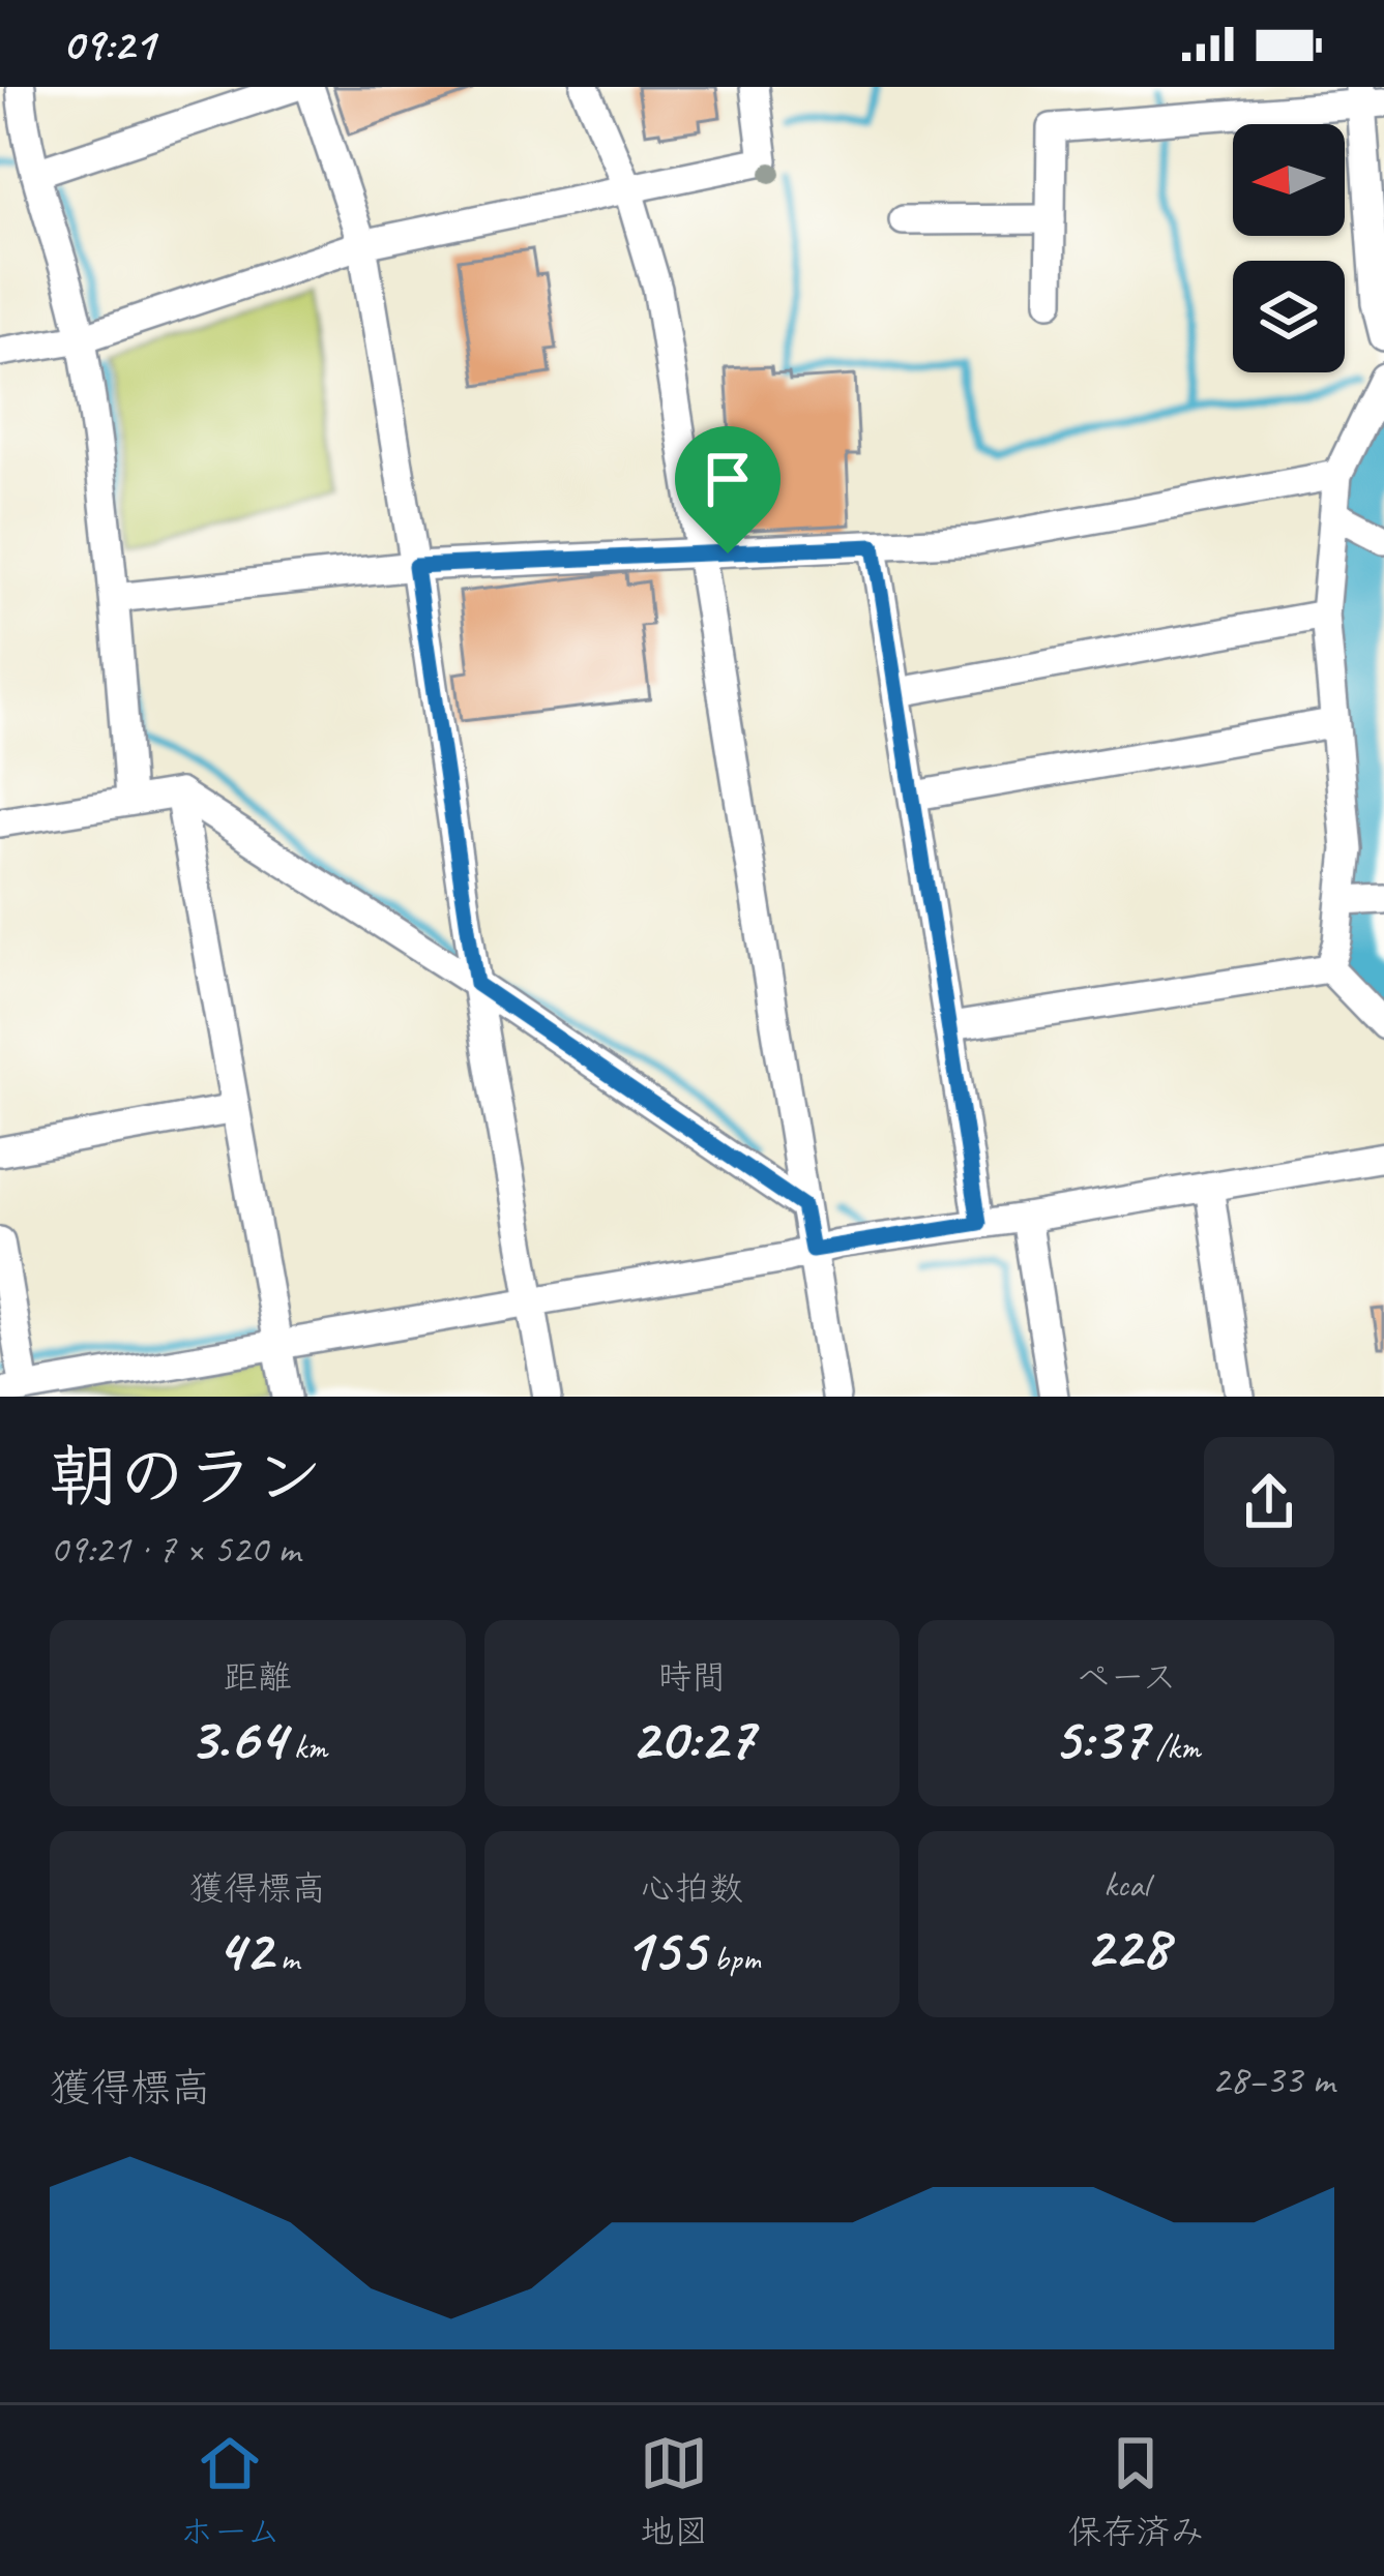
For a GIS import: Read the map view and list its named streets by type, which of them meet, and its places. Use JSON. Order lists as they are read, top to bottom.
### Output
{
  "north": "left",
  "page": {
    "status": "09:21",
    "heading": ["朝のラン", "09:21 · 7 × 520 m"],
    "stats": [
      ["距離", "3.64 km"],
      ["時間", "20:27"],
      ["ペース", "5:37 /km"],
      ["獲得標高", "42 m"],
      ["心拍数", "155 bpm"],
      ["kcal", "228"]
    ],
    "chart": ["獲得標高", "28–33 m"],
    "tabs": ["ホーム", "地図", "保存済み"]
  }
}
